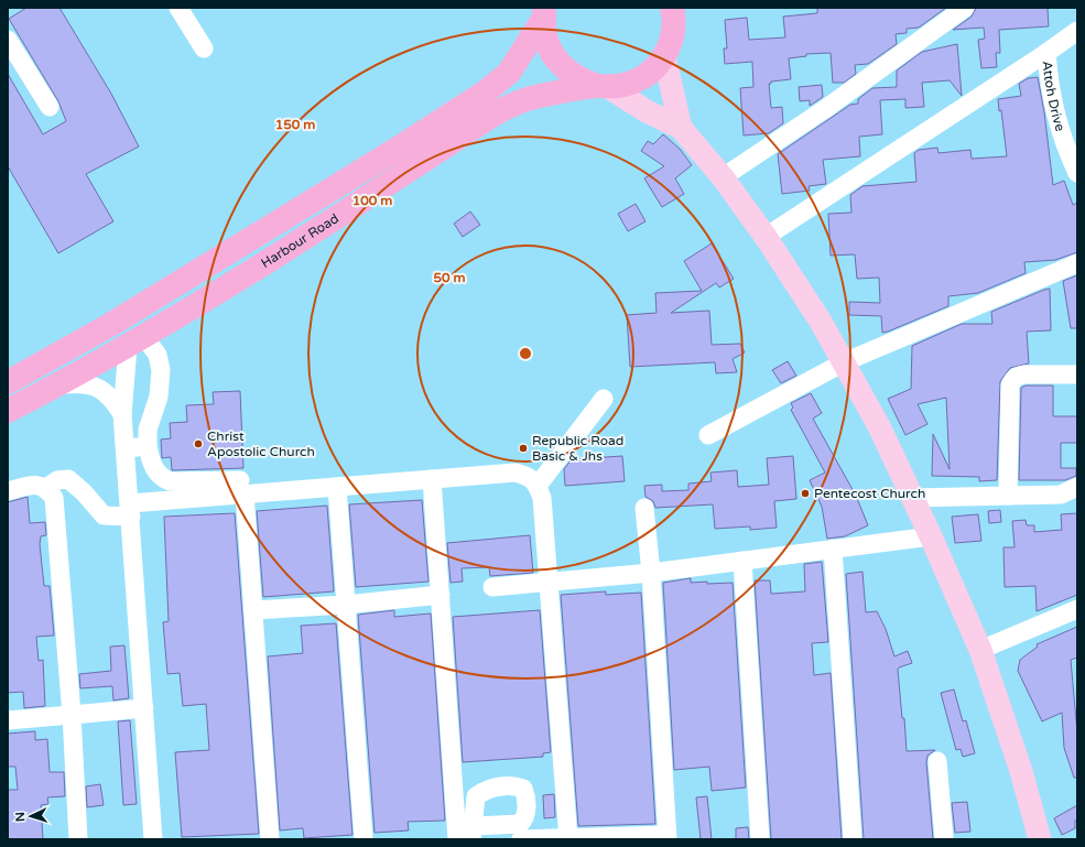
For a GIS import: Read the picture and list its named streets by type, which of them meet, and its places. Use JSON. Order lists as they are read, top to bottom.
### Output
{
  "streets": {
    "highway": ["Harbour Road"],
    "street": ["Attoh Drive"]
  },
  "places": ["Christ Apostolic Church", "Republic Road Basic & Jhs", "Pentecost Church"],
  "north": "left",
  "rings": ["150 m", "100 m", "50 m"]
}
